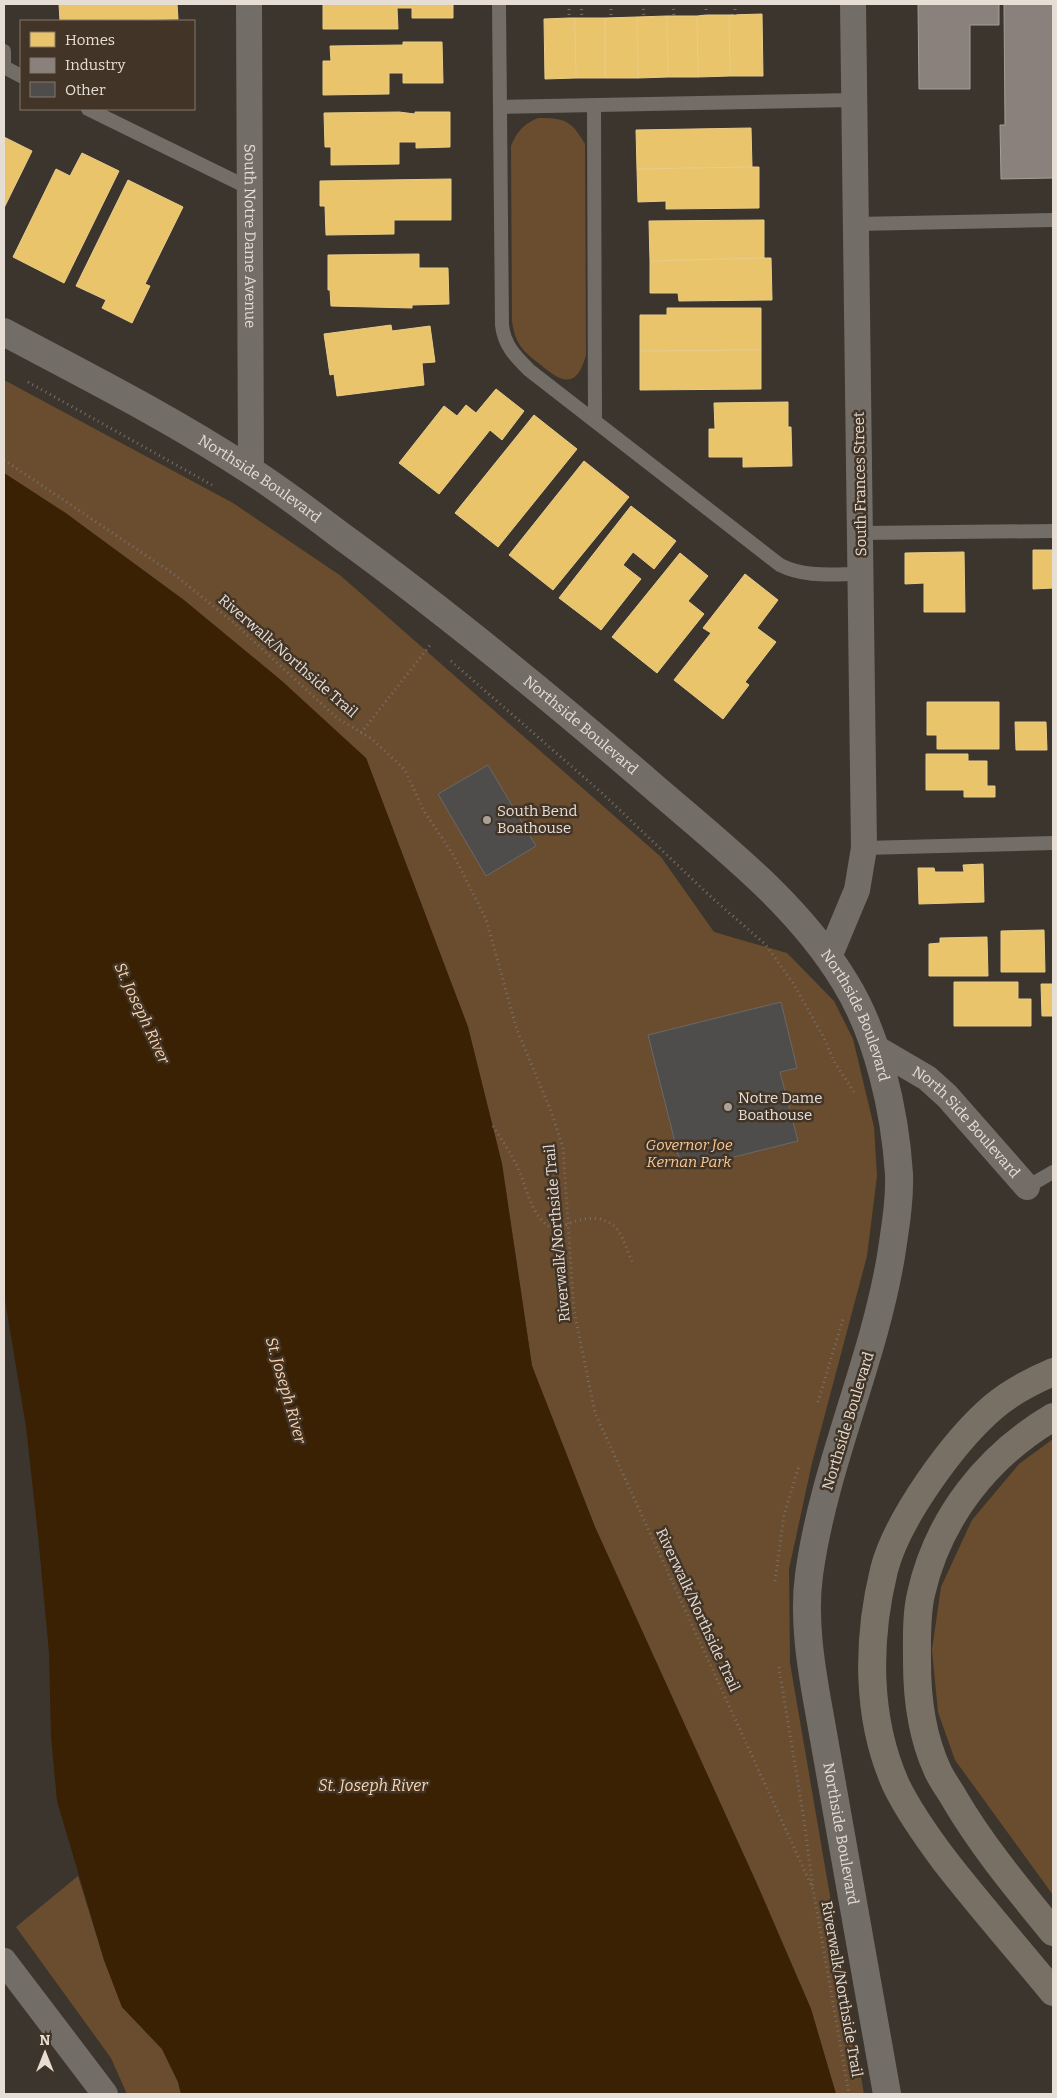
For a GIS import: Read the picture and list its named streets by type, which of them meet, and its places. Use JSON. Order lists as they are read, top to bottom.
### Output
{
  "streets": {
    "street": [
      "South Notre Dame Avenue",
      "Northside Boulevard",
      "South Frances Street",
      "North Side Boulevard"
    ],
    "path": ["Riverwalk/Northside Trail"]
  },
  "crossings": [
    ["South Notre Dame Avenue", "Northside Boulevard"],
    ["Northside Boulevard", "South Frances Street"],
    ["Northside Boulevard", "North Side Boulevard"]
  ],
  "water": ["St. Joseph River"],
  "parks": ["Governor Joe Kernan Park"],
  "places": ["South Bend Boathouse", "Notre Dame Boathouse"],
  "legend": ["Homes", "Industry", "Other"],
  "north": "top"
}
